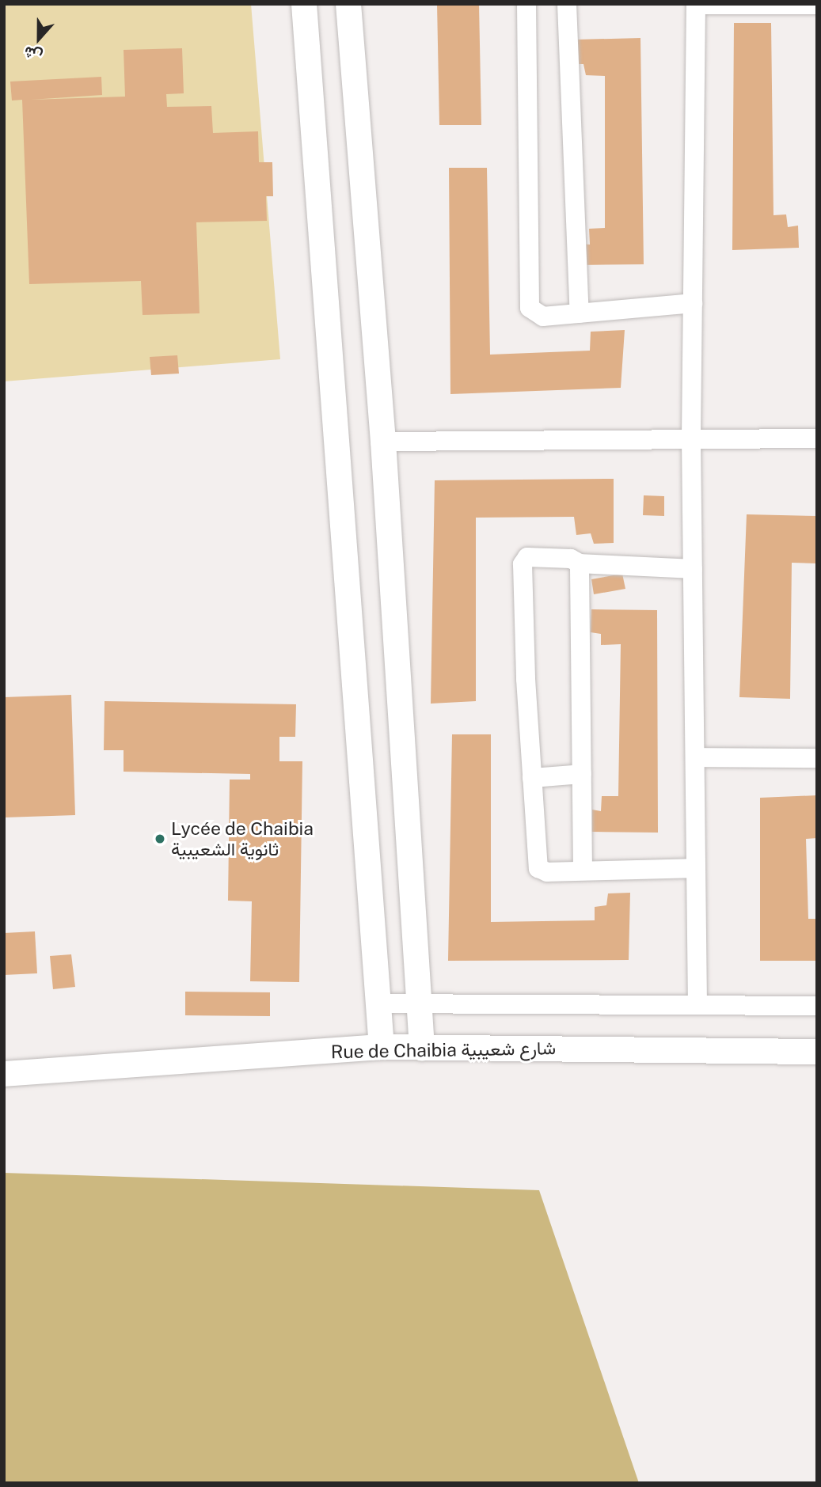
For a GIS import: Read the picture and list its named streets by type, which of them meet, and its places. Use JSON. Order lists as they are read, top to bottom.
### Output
{
  "streets": {
    "street": ["Rue de Chaibia شارع شعيبية"]
  },
  "places": ["Lycée de Chaibia ثانوية الشعيبية"],
  "north": "bottom"
}
